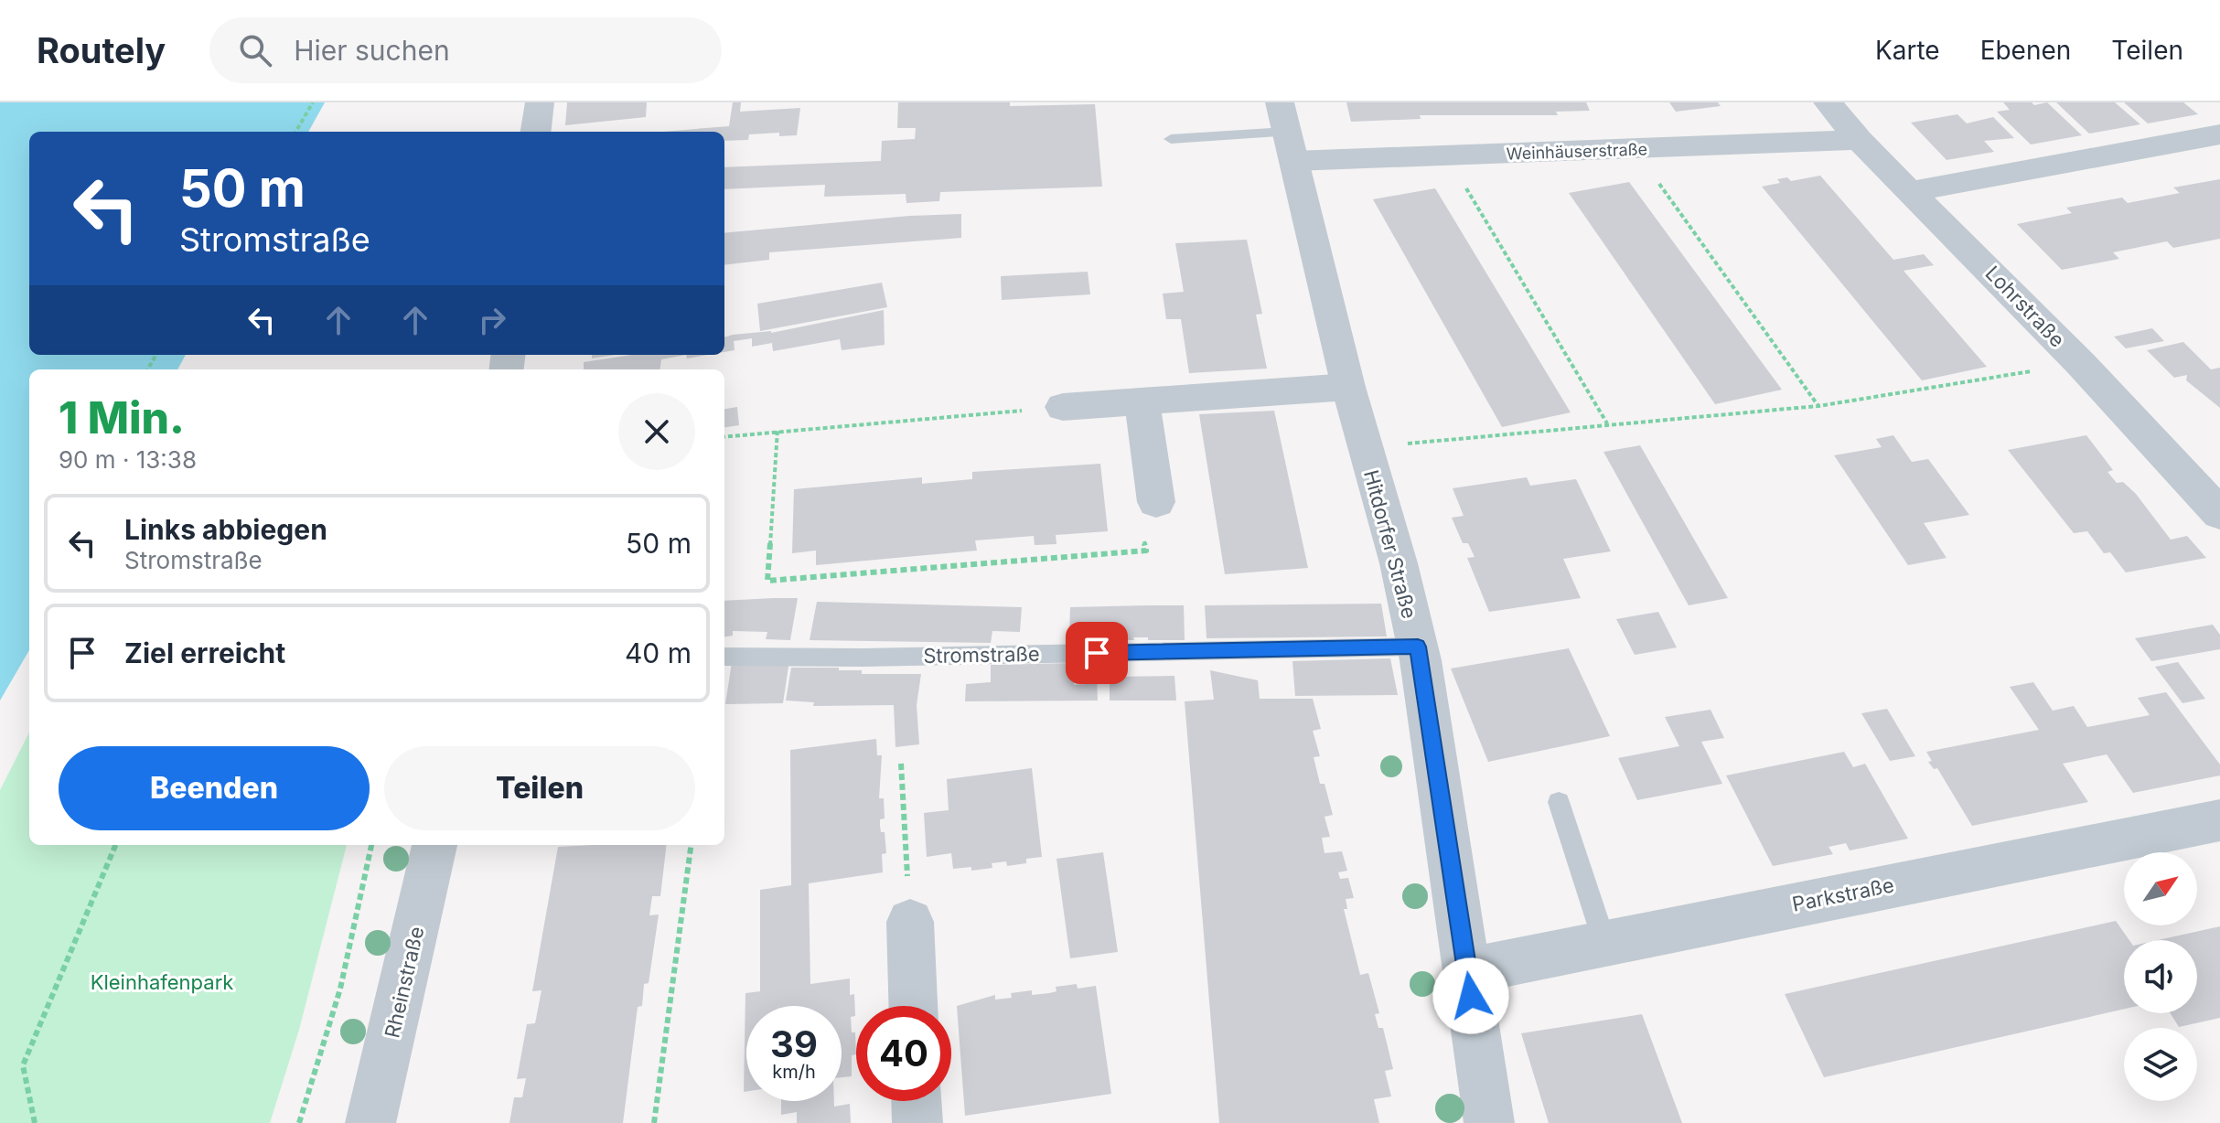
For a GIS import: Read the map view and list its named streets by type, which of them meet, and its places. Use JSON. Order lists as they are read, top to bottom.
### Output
{
  "streets": {
    "street": [
      "Weinhäuserstraße",
      "Lohrstraße",
      "Hitdorfer Straße",
      "Parkstraße",
      "Rheinstraße"
    ],
    "lane": ["Stromstraße"]
  },
  "crossings": [
    ["Weinhäuserstraße", "Lohrstraße"],
    ["Weinhäuserstraße", "Hitdorfer Straße"],
    ["Hitdorfer Straße", "Stromstraße"],
    ["Hitdorfer Straße", "Parkstraße"]
  ],
  "parks": ["Kleinhafenpark"],
  "north": "top right",
  "page": {
    "header": "Routely",
    "search": "Hier suchen",
    "nav": ["Karte", "Ebenen", "Teilen"],
    "turn": ["50 m", "Stromstraße"],
    "heading": ["1 Min.", "90 m · 13:38"],
    "list": [
      {
        "name": "Links abbiegen",
        "note": "Stromstraße",
        "value": "50 m"
      },
      {
        "name": "Ziel erreicht",
        "value": "40 m"
      }
    ],
    "buttons": ["Beenden", "Teilen"],
    "speed": "39 km/h",
    "limit": "40"
  }
}
